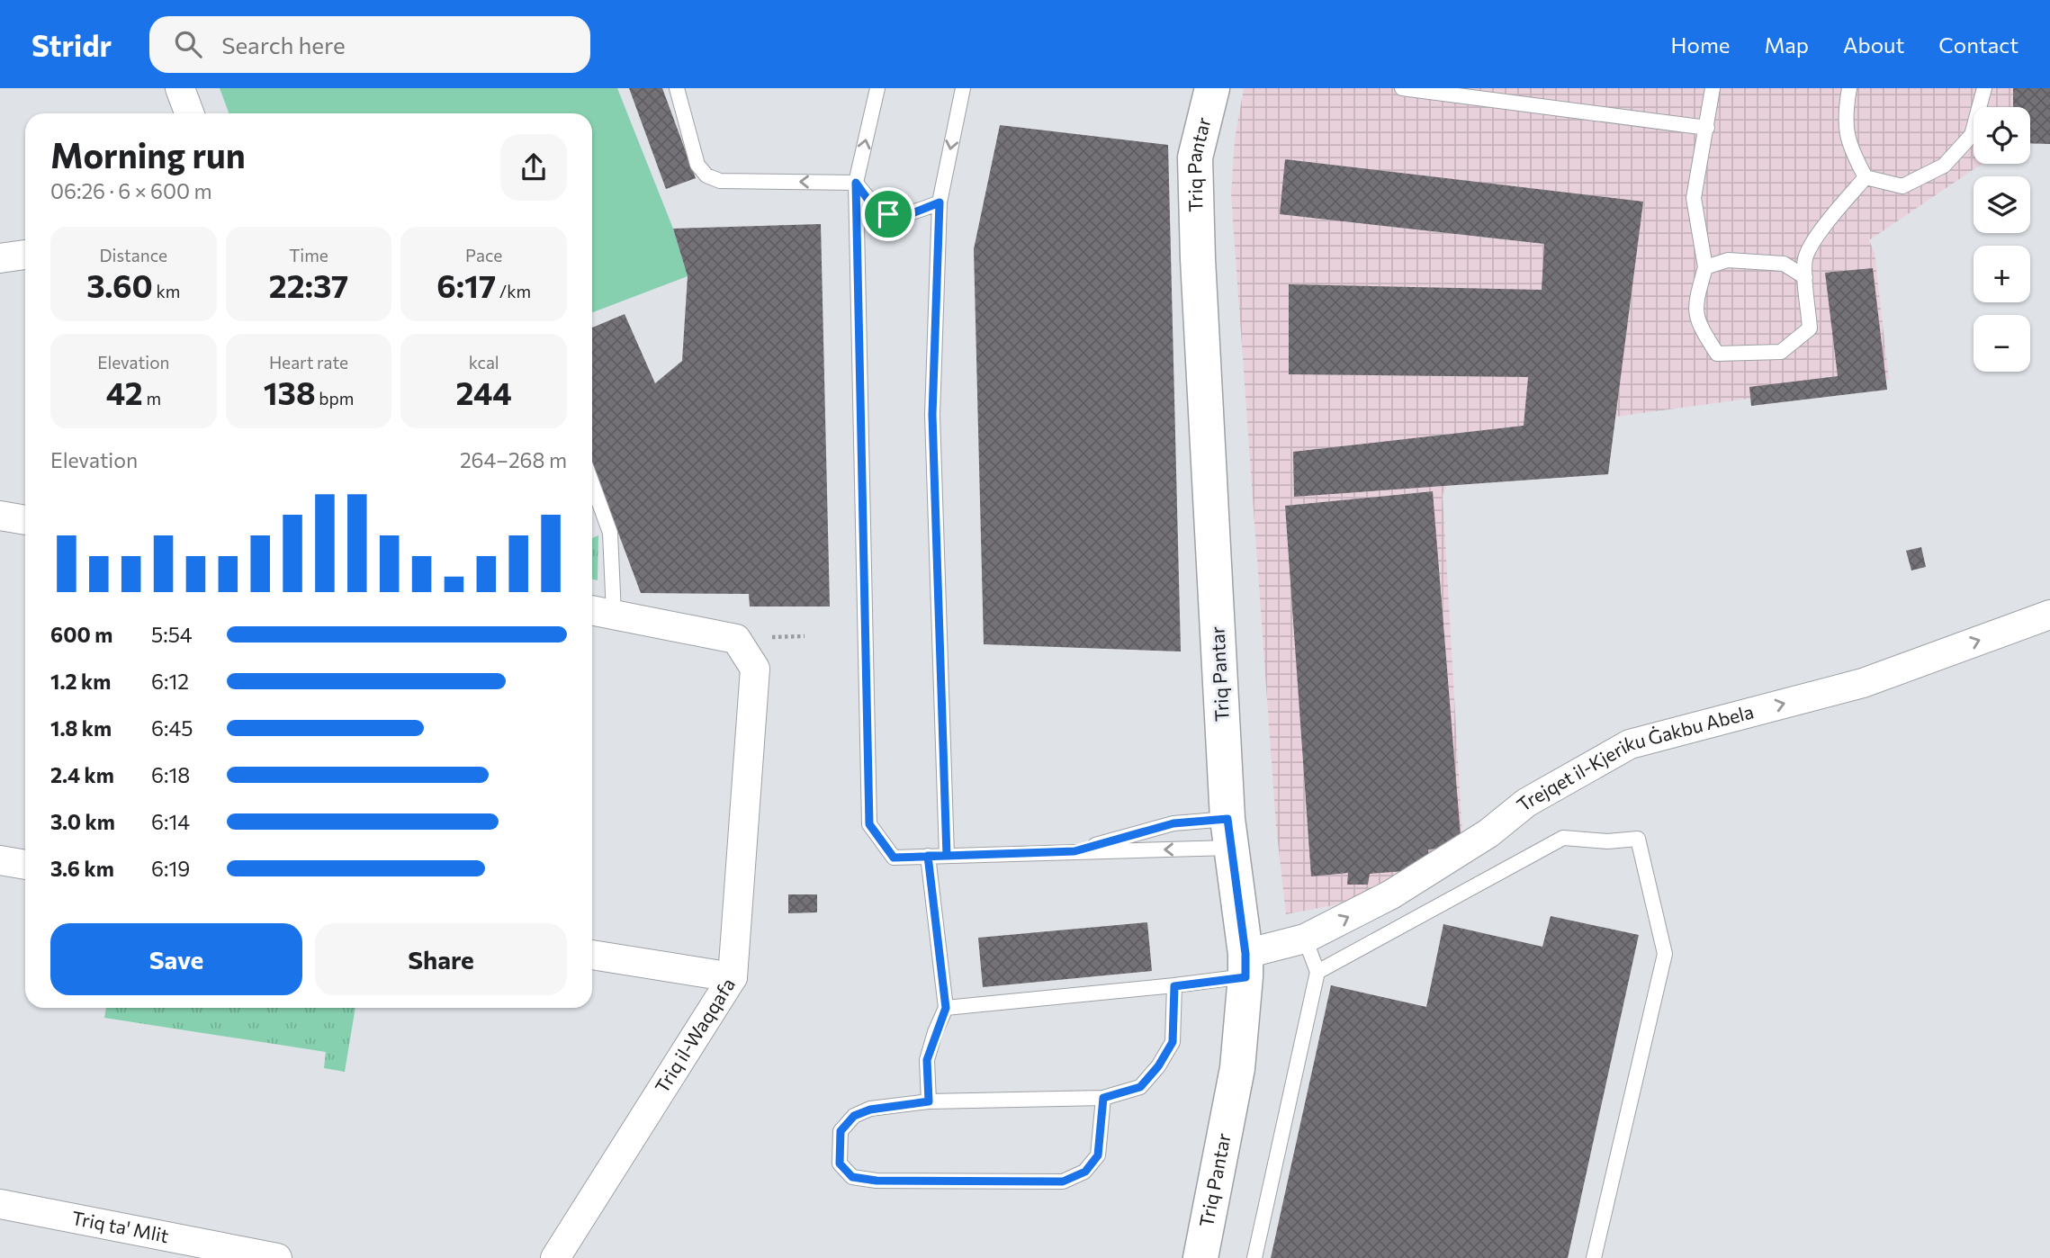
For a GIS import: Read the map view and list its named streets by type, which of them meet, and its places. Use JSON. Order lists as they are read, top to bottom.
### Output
{
  "streets": {
    "main road": ["Triq Pantar"],
    "street": ["Trejqet il-Kjeriku Ġakbu Abela", "Triq il-Waqqafa", "Triq ta' Mlit"]
  },
  "crossings": [
    ["Triq Pantar", "Trejqet il-Kjeriku Ġakbu Abela"]
  ],
  "one_way": ["Trejqet il-Kjeriku Ġakbu Abela"],
  "page": {
    "header": "Stridr",
    "search": "Search here",
    "nav": [
      "Home",
      "Map",
      "About",
      "Contact"
    ],
    "map_buttons": ["+", "−"],
    "heading": ["Morning run", "06:26 · 6 × 600 m"],
    "stats": [
      ["Distance", "3.60 km"],
      ["Time", "22:37"],
      ["Pace", "6:17 /km"],
      ["Elevation", "42 m"],
      ["Heart rate", "138 bpm"],
      ["kcal", "244"]
    ],
    "chart": ["Elevation", "264–268 m"],
    "list": [
      {
        "name": "600 m",
        "note": "5:54"
      },
      {
        "name": "1.2 km",
        "note": "6:12"
      },
      {
        "name": "1.8 km",
        "note": "6:45"
      },
      {
        "name": "2.4 km",
        "note": "6:18"
      },
      {
        "name": "3.0 km",
        "note": "6:14"
      },
      {
        "name": "3.6 km",
        "note": "6:19"
      }
    ],
    "buttons": ["Save", "Share"]
  }
}
